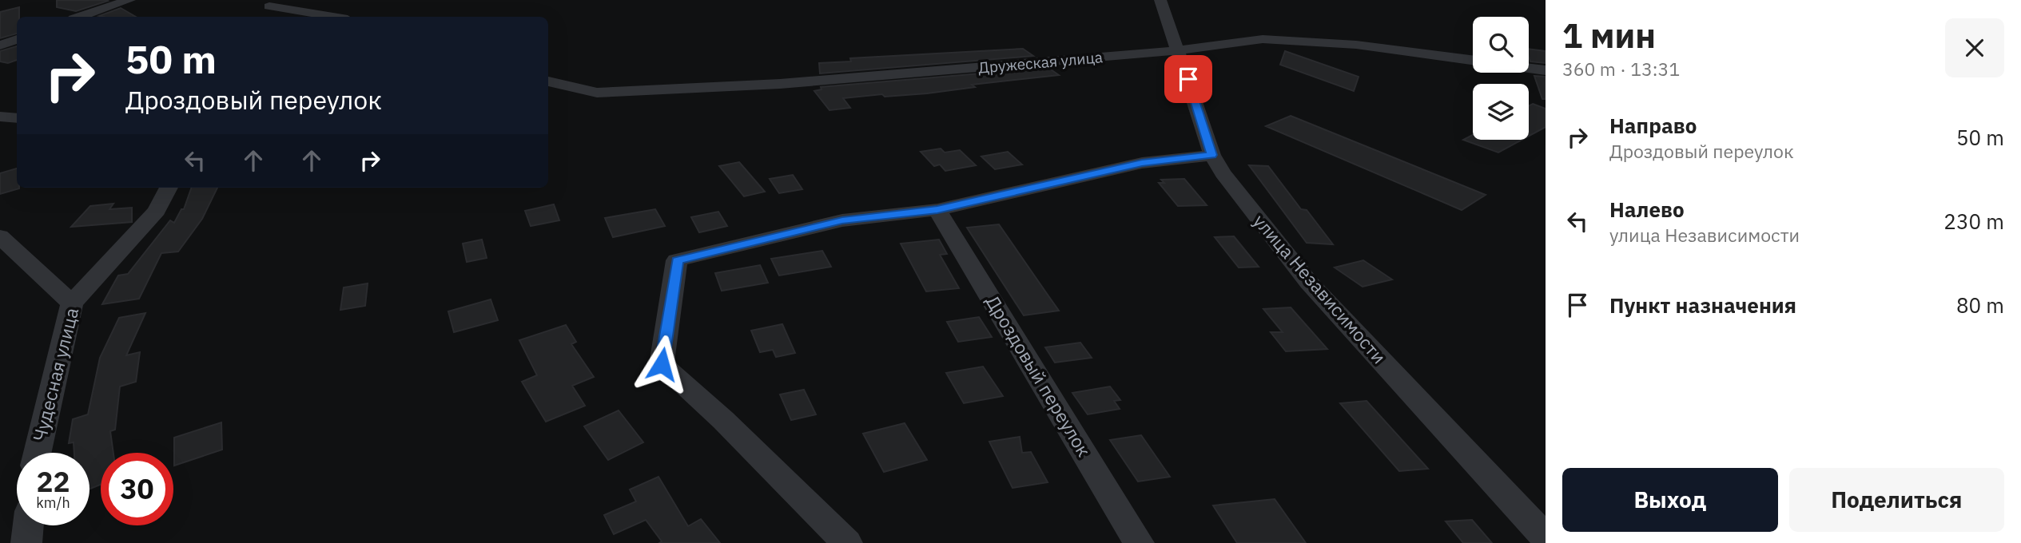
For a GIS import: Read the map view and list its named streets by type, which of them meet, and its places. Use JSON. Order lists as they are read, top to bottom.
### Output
{
  "streets": {
    "street": [
      "Дружеская улица",
      "улица Независимости",
      "Чудесная улица",
      "Дроздовый переулок"
    ]
  },
  "crossings": [
    ["Дружеская улица", "улица Независимости"]
  ],
  "page": {
    "heading": ["1 мин", "360 m · 13:31"],
    "turn": ["50 m", "Дроздовый переулок"],
    "list": [
      {
        "name": "Направо",
        "note": "Дроздовый переулок",
        "value": "50 m"
      },
      {
        "name": "Налево",
        "note": "улица Независимости",
        "value": "230 m"
      },
      {
        "name": "Пункт назначения",
        "value": "80 m"
      }
    ],
    "speed": "22 km/h",
    "limit": "30",
    "buttons": ["Выход", "Поделиться"]
  }
}
